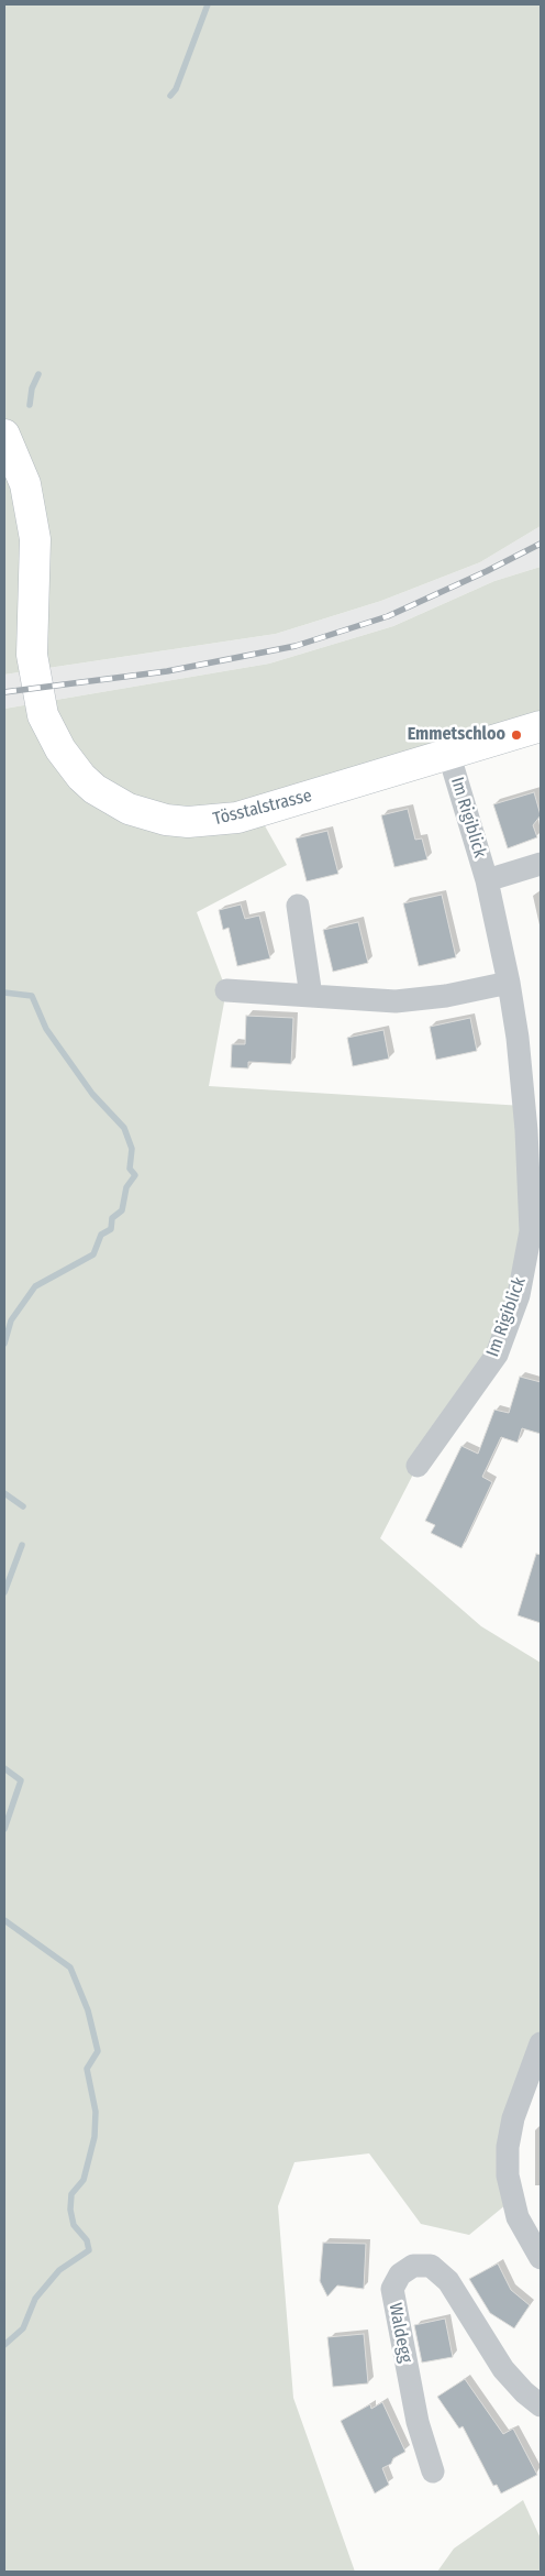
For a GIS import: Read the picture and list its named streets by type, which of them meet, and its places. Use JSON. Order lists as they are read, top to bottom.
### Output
{
  "streets": {
    "main road": ["Tösstalstrasse"],
    "street": ["Im Rigiblick", "Waldegg"]
  },
  "crossings": [
    ["Tösstalstrasse", "Im Rigiblick"]
  ],
  "places": ["Emmetschloo"]
}
